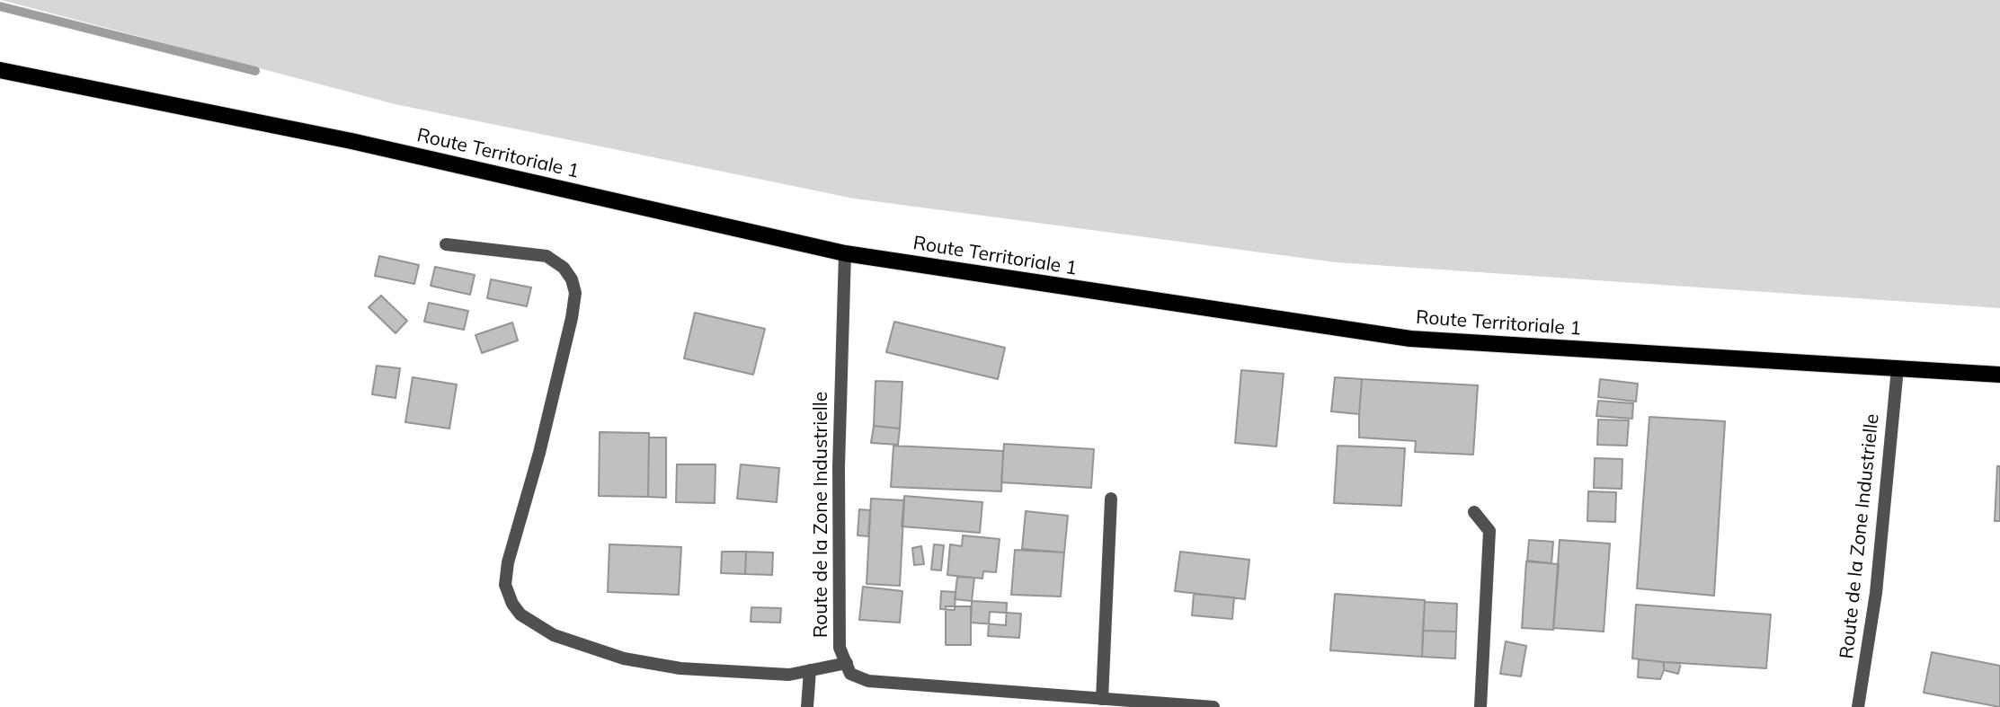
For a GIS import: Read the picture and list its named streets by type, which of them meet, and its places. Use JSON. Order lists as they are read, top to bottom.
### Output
{
  "streets": {
    "main road": ["Route Territoriale 1"],
    "street": ["Route de la Zone Industrielle"]
  },
  "crossings": [
    ["Route Territoriale 1", "Route de la Zone Industrielle"]
  ]
}
